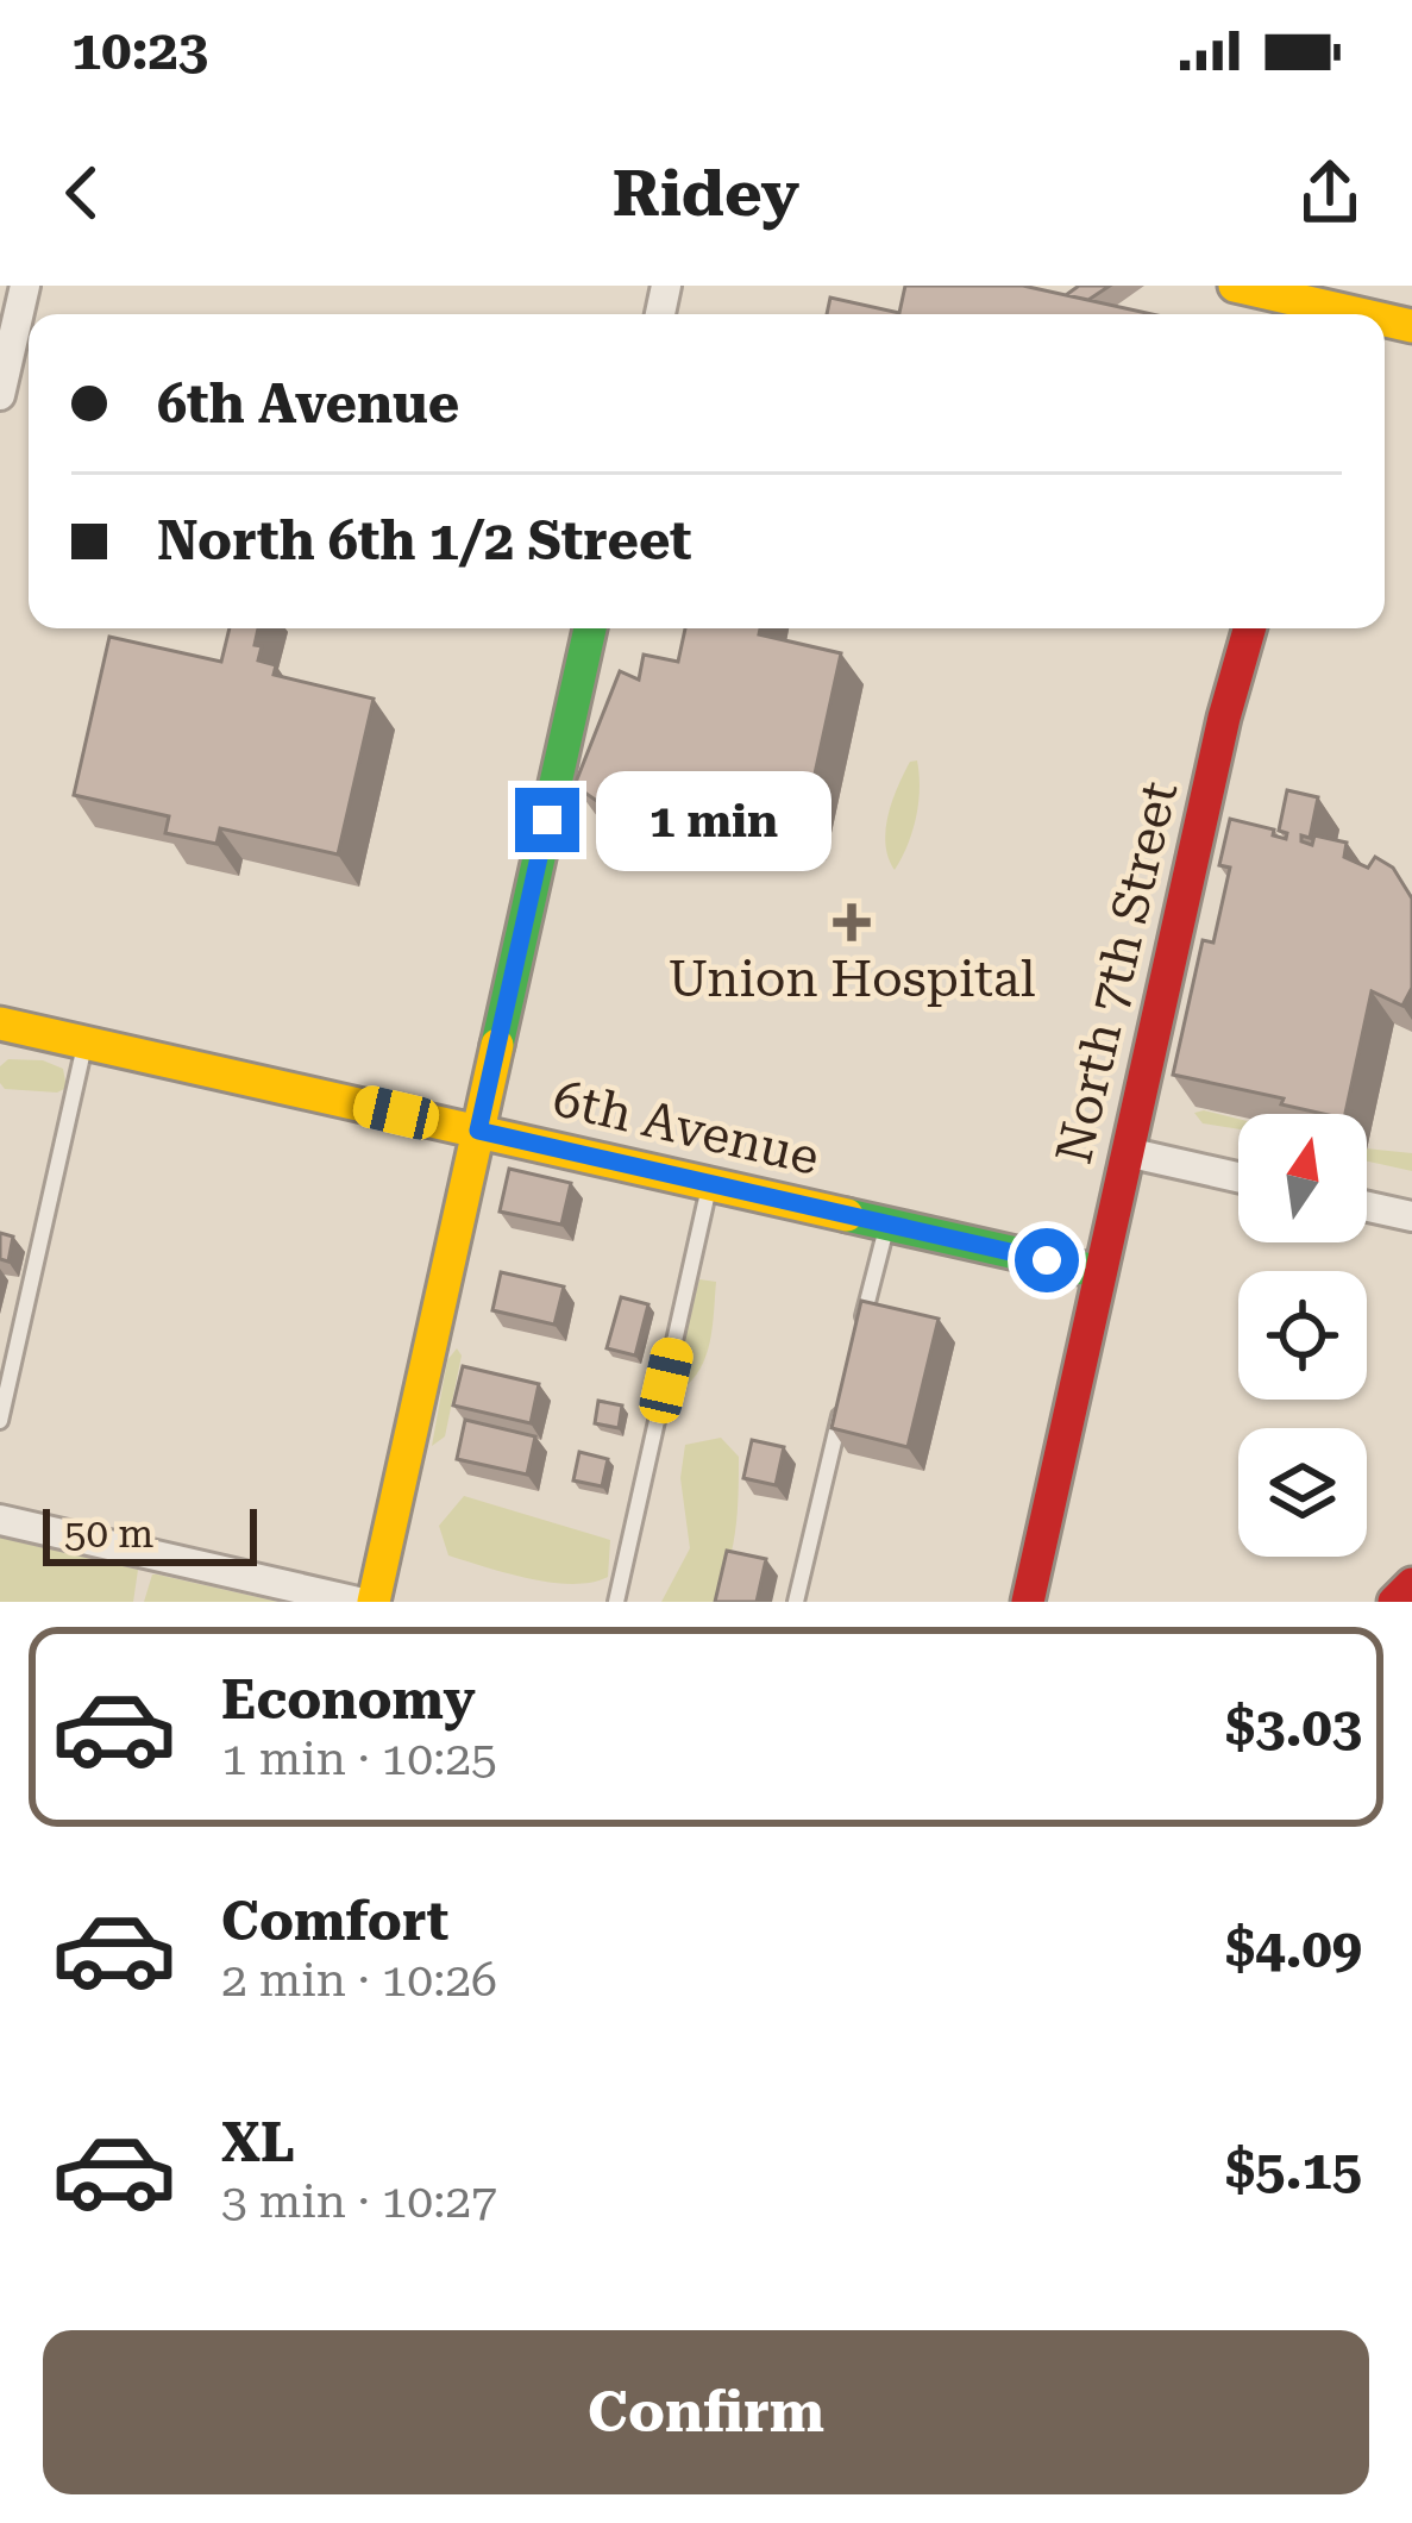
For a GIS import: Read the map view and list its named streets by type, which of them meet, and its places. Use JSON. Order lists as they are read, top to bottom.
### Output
{
  "streets": {
    "street": ["North 7th Street", "6th Avenue"]
  },
  "crossings": [
    ["North 7th Street", "6th Avenue"]
  ],
  "places": {
    "health": ["Union Hospital"]
  },
  "scale_bar": "50 m",
  "north": "top",
  "page": {
    "status": "10:23",
    "header": "Ridey",
    "banner": ["6th Avenue", "North 6th 1/2 Street"],
    "bubble": "1 min",
    "scale": "50 m",
    "list": [
      {
        "name": "Economy",
        "note": "1 min · 10:25",
        "value": "$3.03"
      },
      {
        "name": "Comfort",
        "note": "2 min · 10:26",
        "value": "$4.09"
      },
      {
        "name": "XL",
        "note": "3 min · 10:27",
        "value": "$5.15"
      }
    ],
    "buttons": "Confirm"
  }
}
